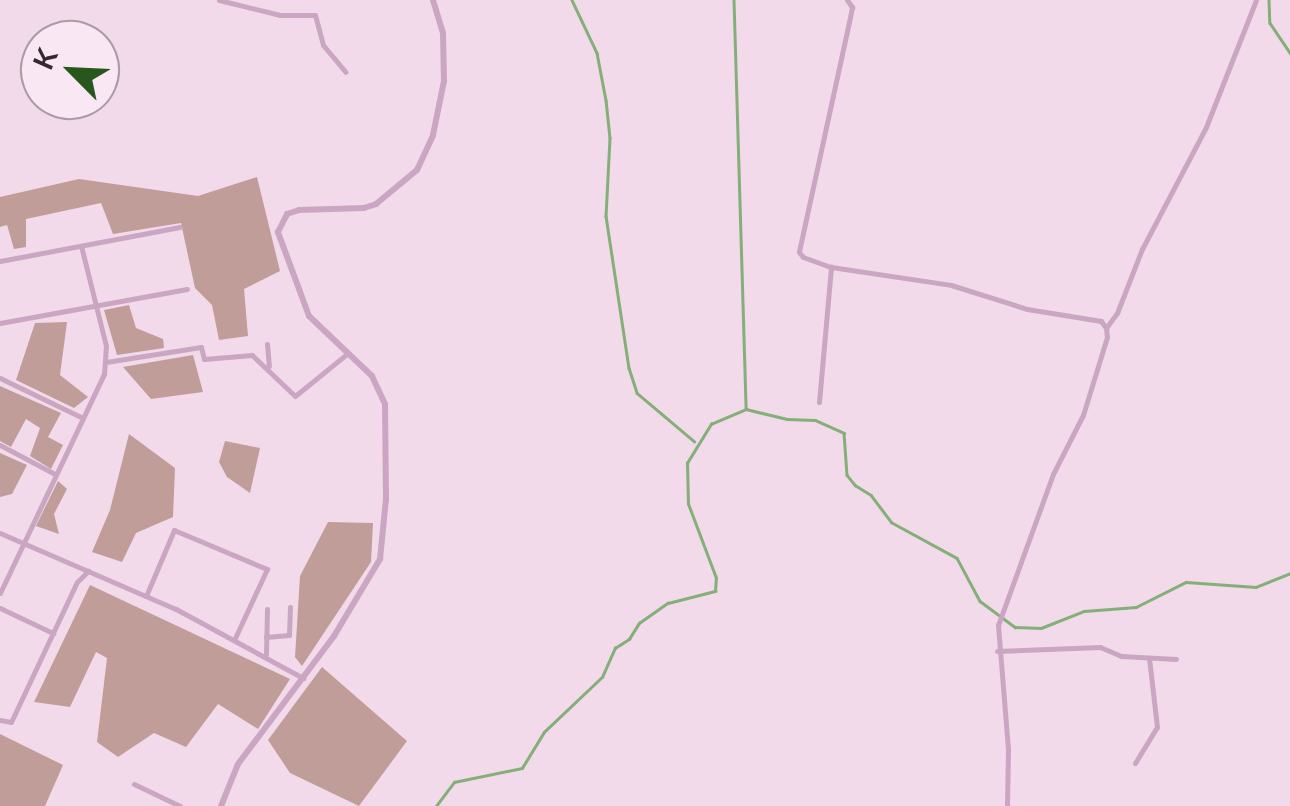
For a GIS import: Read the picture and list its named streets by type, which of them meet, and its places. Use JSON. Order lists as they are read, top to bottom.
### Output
{
  "north": "top left"
}
